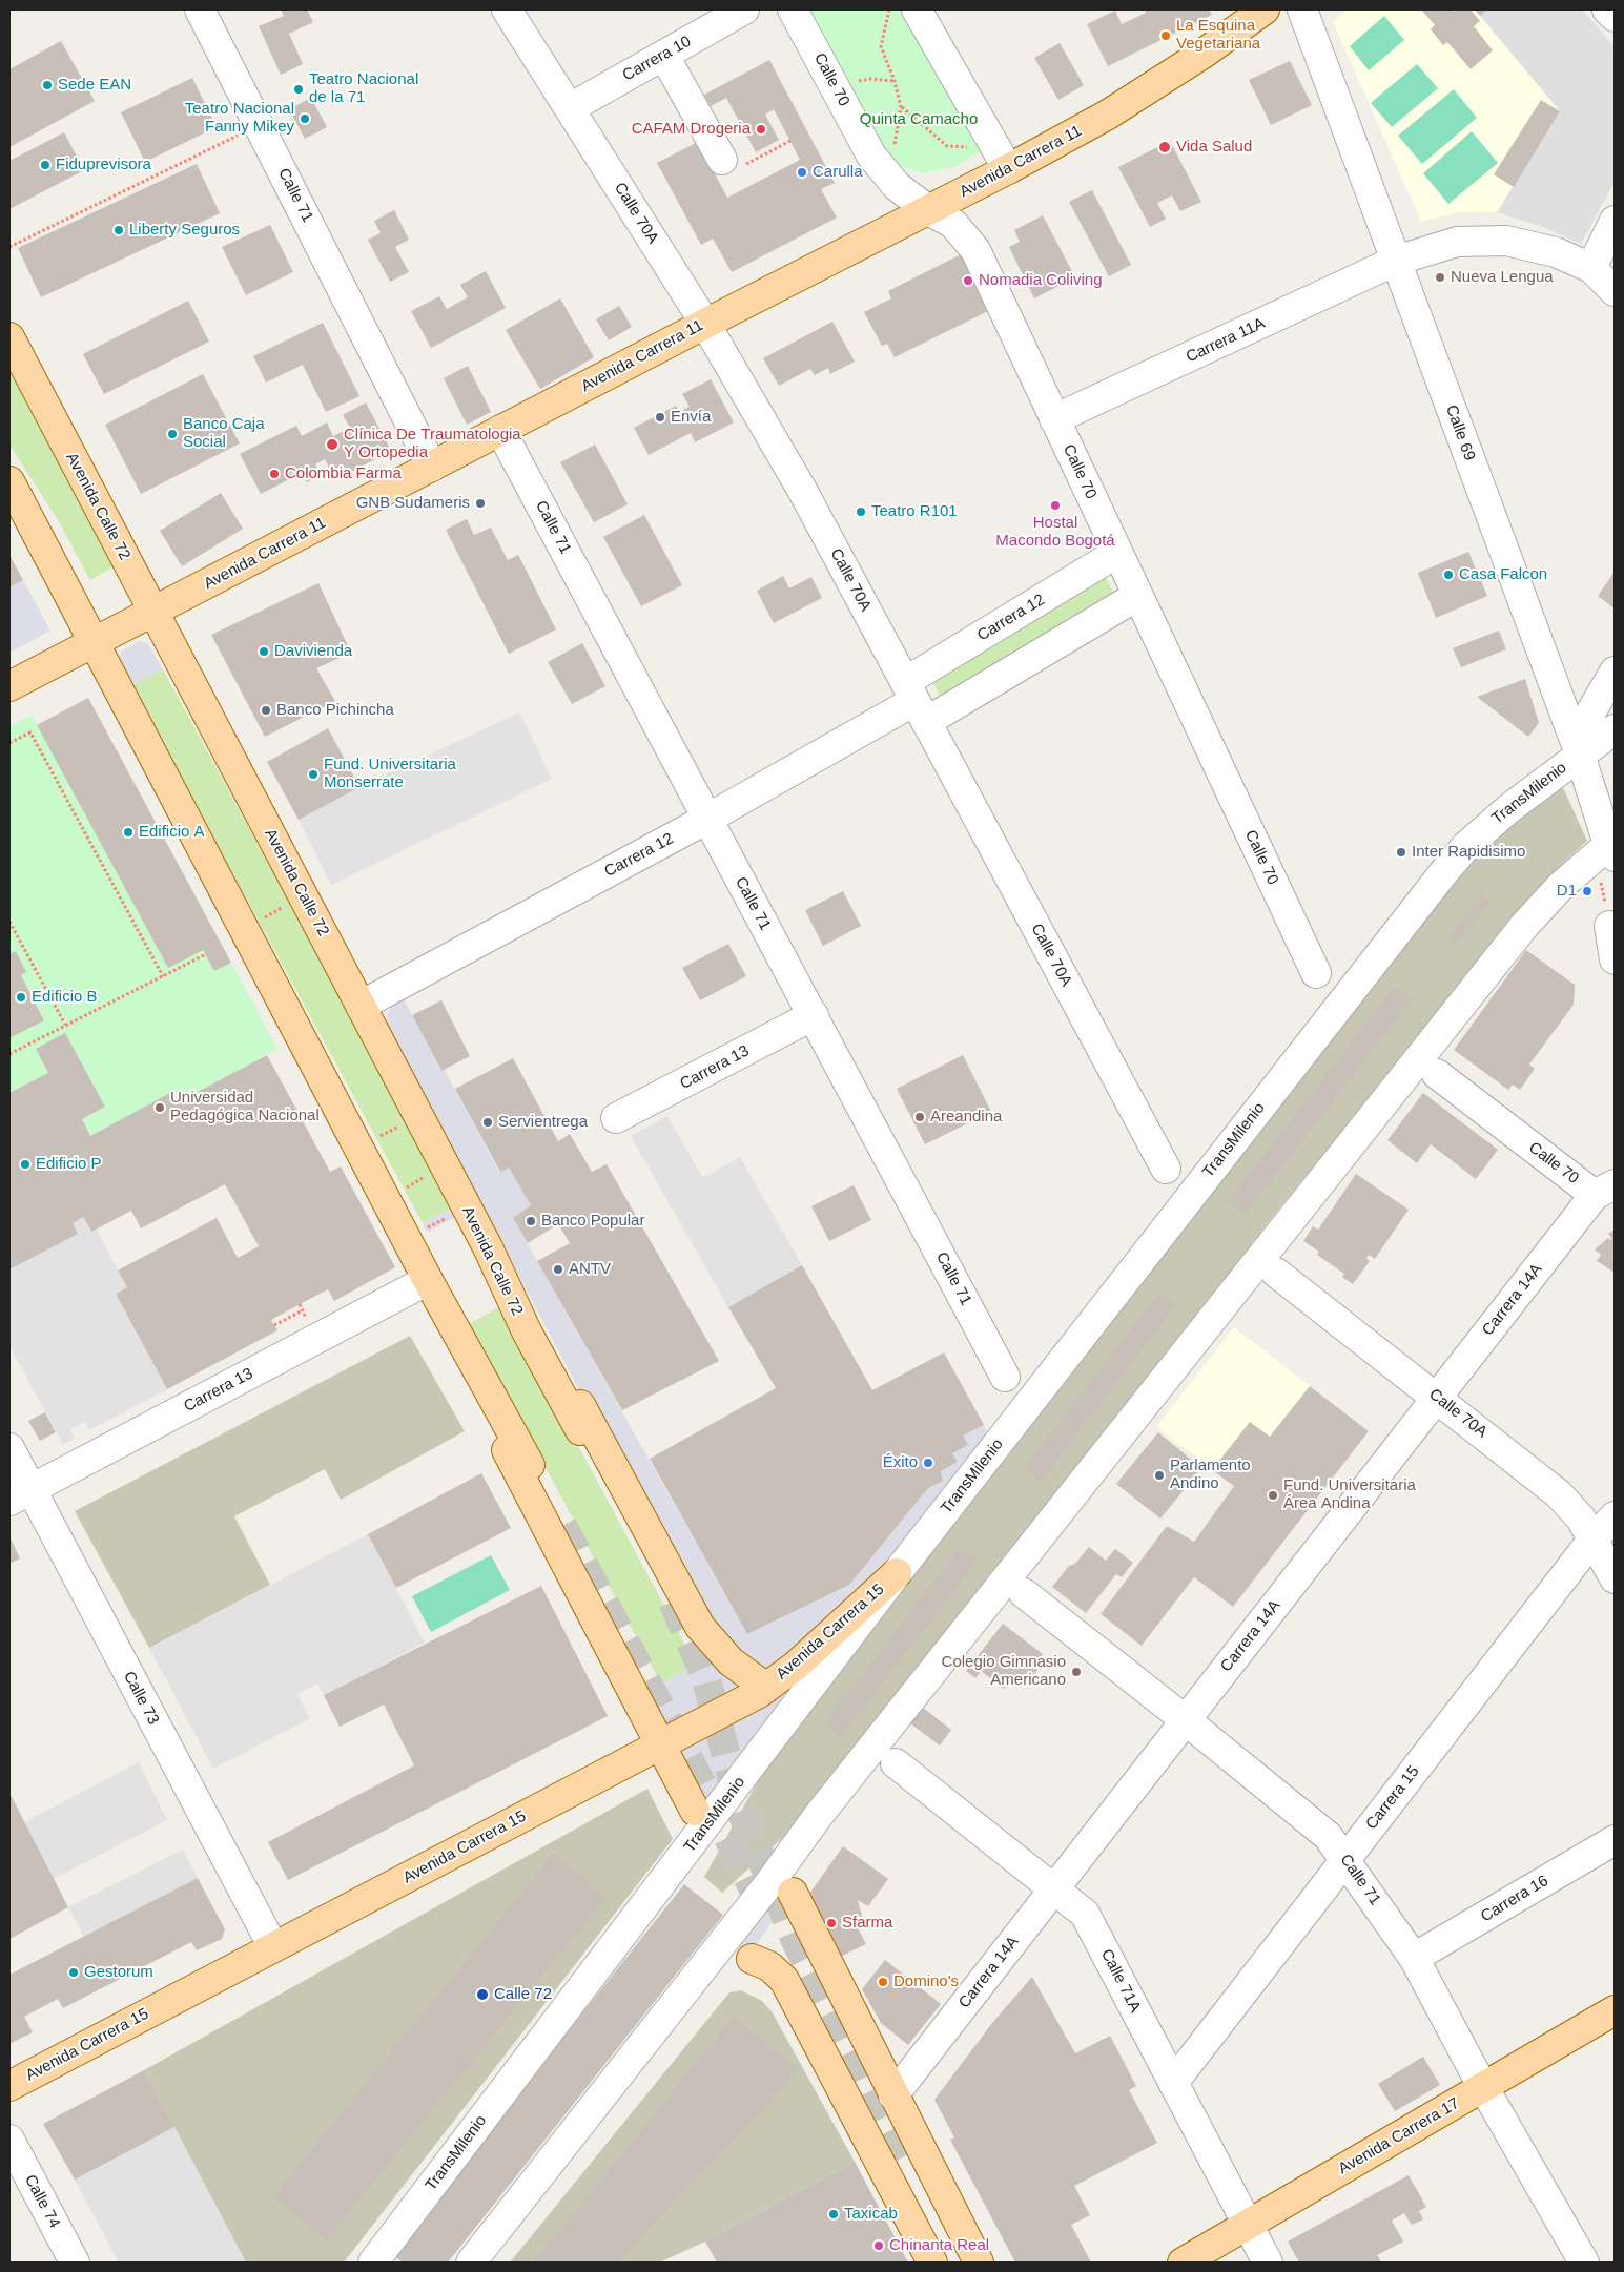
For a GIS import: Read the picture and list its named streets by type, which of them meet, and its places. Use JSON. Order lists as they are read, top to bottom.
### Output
{
  "streets": {
    "main road": [
      "Avenida Carrera 11",
      "Avenida Calle 72",
      "Avenida Carrera 15",
      "Avenida Carrera 17"
    ],
    "street": [
      "Carrera 10",
      "Calle 70",
      "Calle 71",
      "Calle 70A",
      "Carrera 11A",
      "Calle 69",
      "Carrera 12",
      "TransMilenio",
      "Carrera 13",
      "Carrera 14A",
      "Calle 73",
      "Carrera 15",
      "Carrera 16",
      "Calle 71A",
      "Calle 74"
    ]
  },
  "crossings": [
    ["Carrera 10", "Calle 70A"],
    ["Calle 70", "Avenida Carrera 11"],
    ["Calle 70", "Carrera 11A"],
    ["Calle 70", "Carrera 12"],
    ["Calle 70", "Carrera 14A"],
    ["Avenida Carrera 11", "Calle 71"],
    ["Avenida Carrera 11", "Calle 70A"],
    ["Avenida Carrera 11", "Avenida Calle 72"],
    ["Calle 71", "Carrera 12"],
    ["Calle 71", "Carrera 13"],
    ["Calle 71", "Carrera 14A"],
    ["Calle 71", "Carrera 15"],
    ["Calle 71", "Carrera 16"],
    ["Calle 71", "Avenida Carrera 17"],
    ["Calle 70A", "Carrera 12"],
    ["Calle 70A", "Carrera 14A"],
    ["Calle 70A", "Carrera 15"],
    ["Carrera 11A", "Calle 69"],
    ["Calle 69", "TransMilenio"],
    ["Avenida Calle 72", "Carrera 12"],
    ["TransMilenio", "Avenida Carrera 15"],
    ["Carrera 13", "Calle 73"],
    ["Carrera 14A", "Calle 71A"],
    ["Avenida Carrera 15", "Calle 73"],
    ["Carrera 15", "Calle 71A"],
    ["Calle 71A", "Avenida Carrera 17"]
  ],
  "parks": ["Quinta Camacho"],
  "places": [
    "La Esquina Vegetariana",
    "Sede EAN",
    "Teatro Nacional de la 71",
    "Teatro Nacional Fanny Mikey",
    "CAFAM Drogeria",
    "Vida Salud",
    "Fiduprevisora",
    "Carulla",
    "Liberty Seguros",
    "Nueva Lengua",
    "Nomadia Coliving",
    "Envía",
    "Banco Caja Social",
    "Clínica De Traumatologia Y Ortopedia",
    "Colombia Farma",
    "GNB Sudameris",
    "Hostal Macondo Bogotá",
    "Teatro R101",
    "Casa Falcon",
    "Davivienda",
    "Banco Pichincha",
    "Fund. Universitaria Monserrate",
    "Edificio A",
    "Inter Rapidisimo",
    "D1",
    "Edificio B",
    "Universidad Pedagógica Nacional",
    "Areandina",
    "Servientrega",
    "Edificio P",
    "Banco Popular",
    "ANTV",
    "Éxito",
    "Parlamento Andino",
    "Fund. Universitaria Área Andina",
    "Colegio Gimnasio Americano",
    "Sfarma",
    "Gestorum",
    "Domino's",
    "Calle 72",
    "Taxicab",
    "Chinanta Real"
  ]
}
